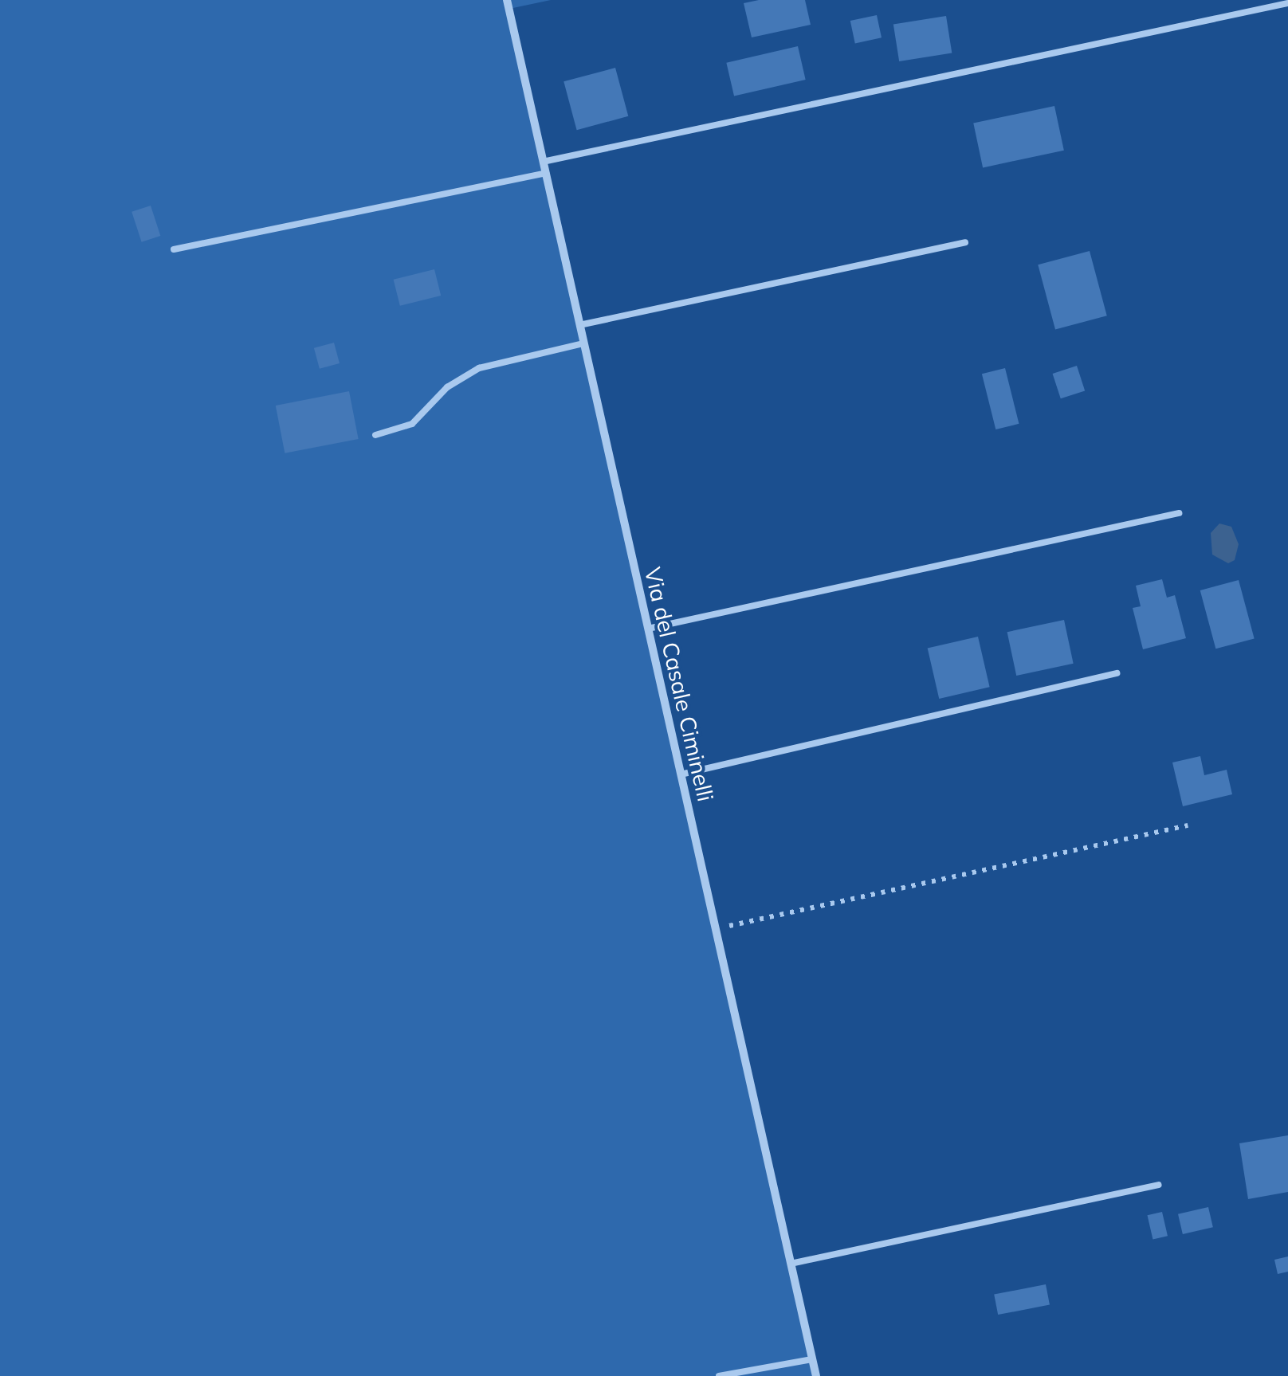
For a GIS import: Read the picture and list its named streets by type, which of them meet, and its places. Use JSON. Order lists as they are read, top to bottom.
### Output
{
  "streets": {
    "street": ["Via del Casale Ciminelli"]
  }
}
